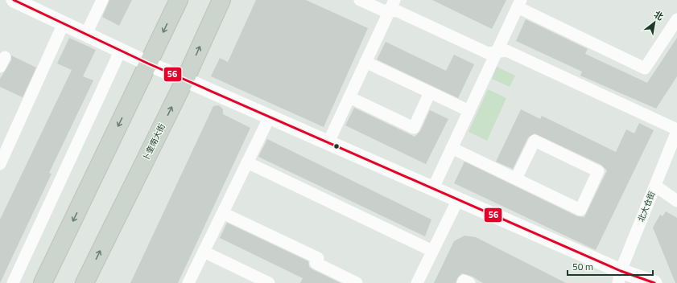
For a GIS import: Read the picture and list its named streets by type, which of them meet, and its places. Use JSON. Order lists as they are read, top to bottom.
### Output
{
  "streets": {
    "main road": ["卜奎南大街"],
    "street": ["北大仓街"]
  },
  "lines": ["transit line 56"],
  "scale_bar": "50 m",
  "north": "top right"
}
